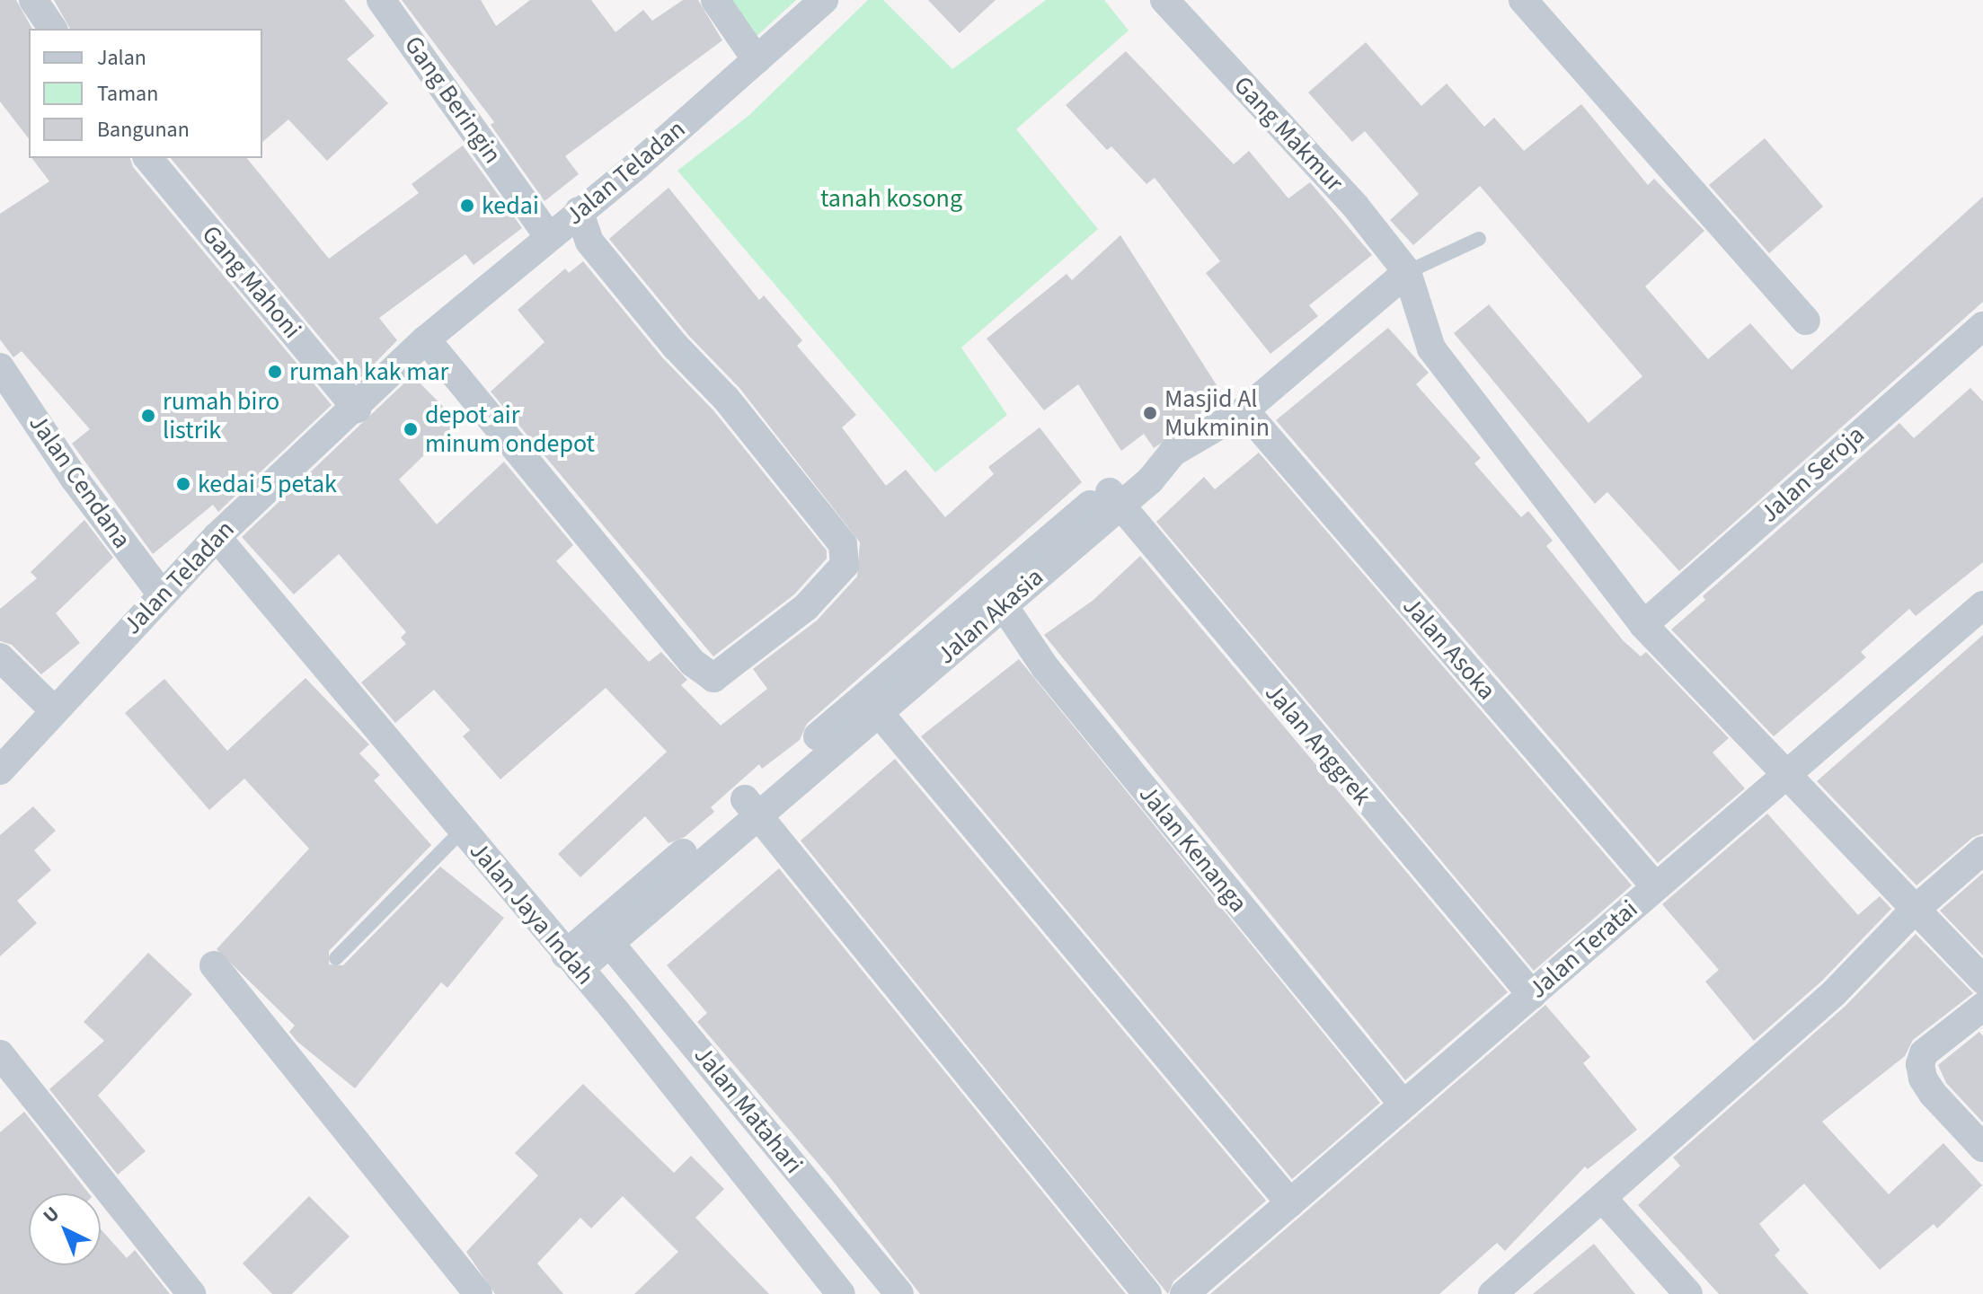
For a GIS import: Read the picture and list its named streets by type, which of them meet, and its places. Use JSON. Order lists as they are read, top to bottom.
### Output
{
  "streets": {
    "street": [
      "Gang Beringin",
      "Gang Makmur",
      "Jalan Teladan",
      "Gang Mahoni",
      "Jalan Seroja",
      "Jalan Cendana",
      "Jalan Akasia",
      "Jalan Asoka",
      "Jalan Anggrek",
      "Jalan Kenanga",
      "Jalan Jaya Indah",
      "Jalan Teratai",
      "Jalan Matahari"
    ]
  },
  "crossings": [
    ["Gang Beringin", "Jalan Teladan"],
    ["Gang Makmur", "Jalan Akasia"],
    ["Jalan Teladan", "Gang Mahoni"],
    ["Jalan Teladan", "Jalan Cendana"],
    ["Jalan Teladan", "Jalan Jaya Indah"],
    ["Jalan Akasia", "Jalan Asoka"],
    ["Jalan Akasia", "Jalan Anggrek"],
    ["Jalan Akasia", "Jalan Kenanga"],
    ["Jalan Akasia", "Jalan Jaya Indah"],
    ["Jalan Akasia", "Jalan Matahari"],
    ["Jalan Asoka", "Jalan Teratai"],
    ["Jalan Anggrek", "Jalan Teratai"],
    ["Jalan Kenanga", "Jalan Teratai"]
  ],
  "parks": ["tanah kosong"],
  "places": [
    "kedai",
    "rumah kak mar",
    "Masjid Al Mukminin",
    "rumah biro listrik",
    "depot air minum ondepot",
    "kedai 5 petak"
  ],
  "legend": ["Jalan", "Taman", "Bangunan"],
  "north": "top left"
}
